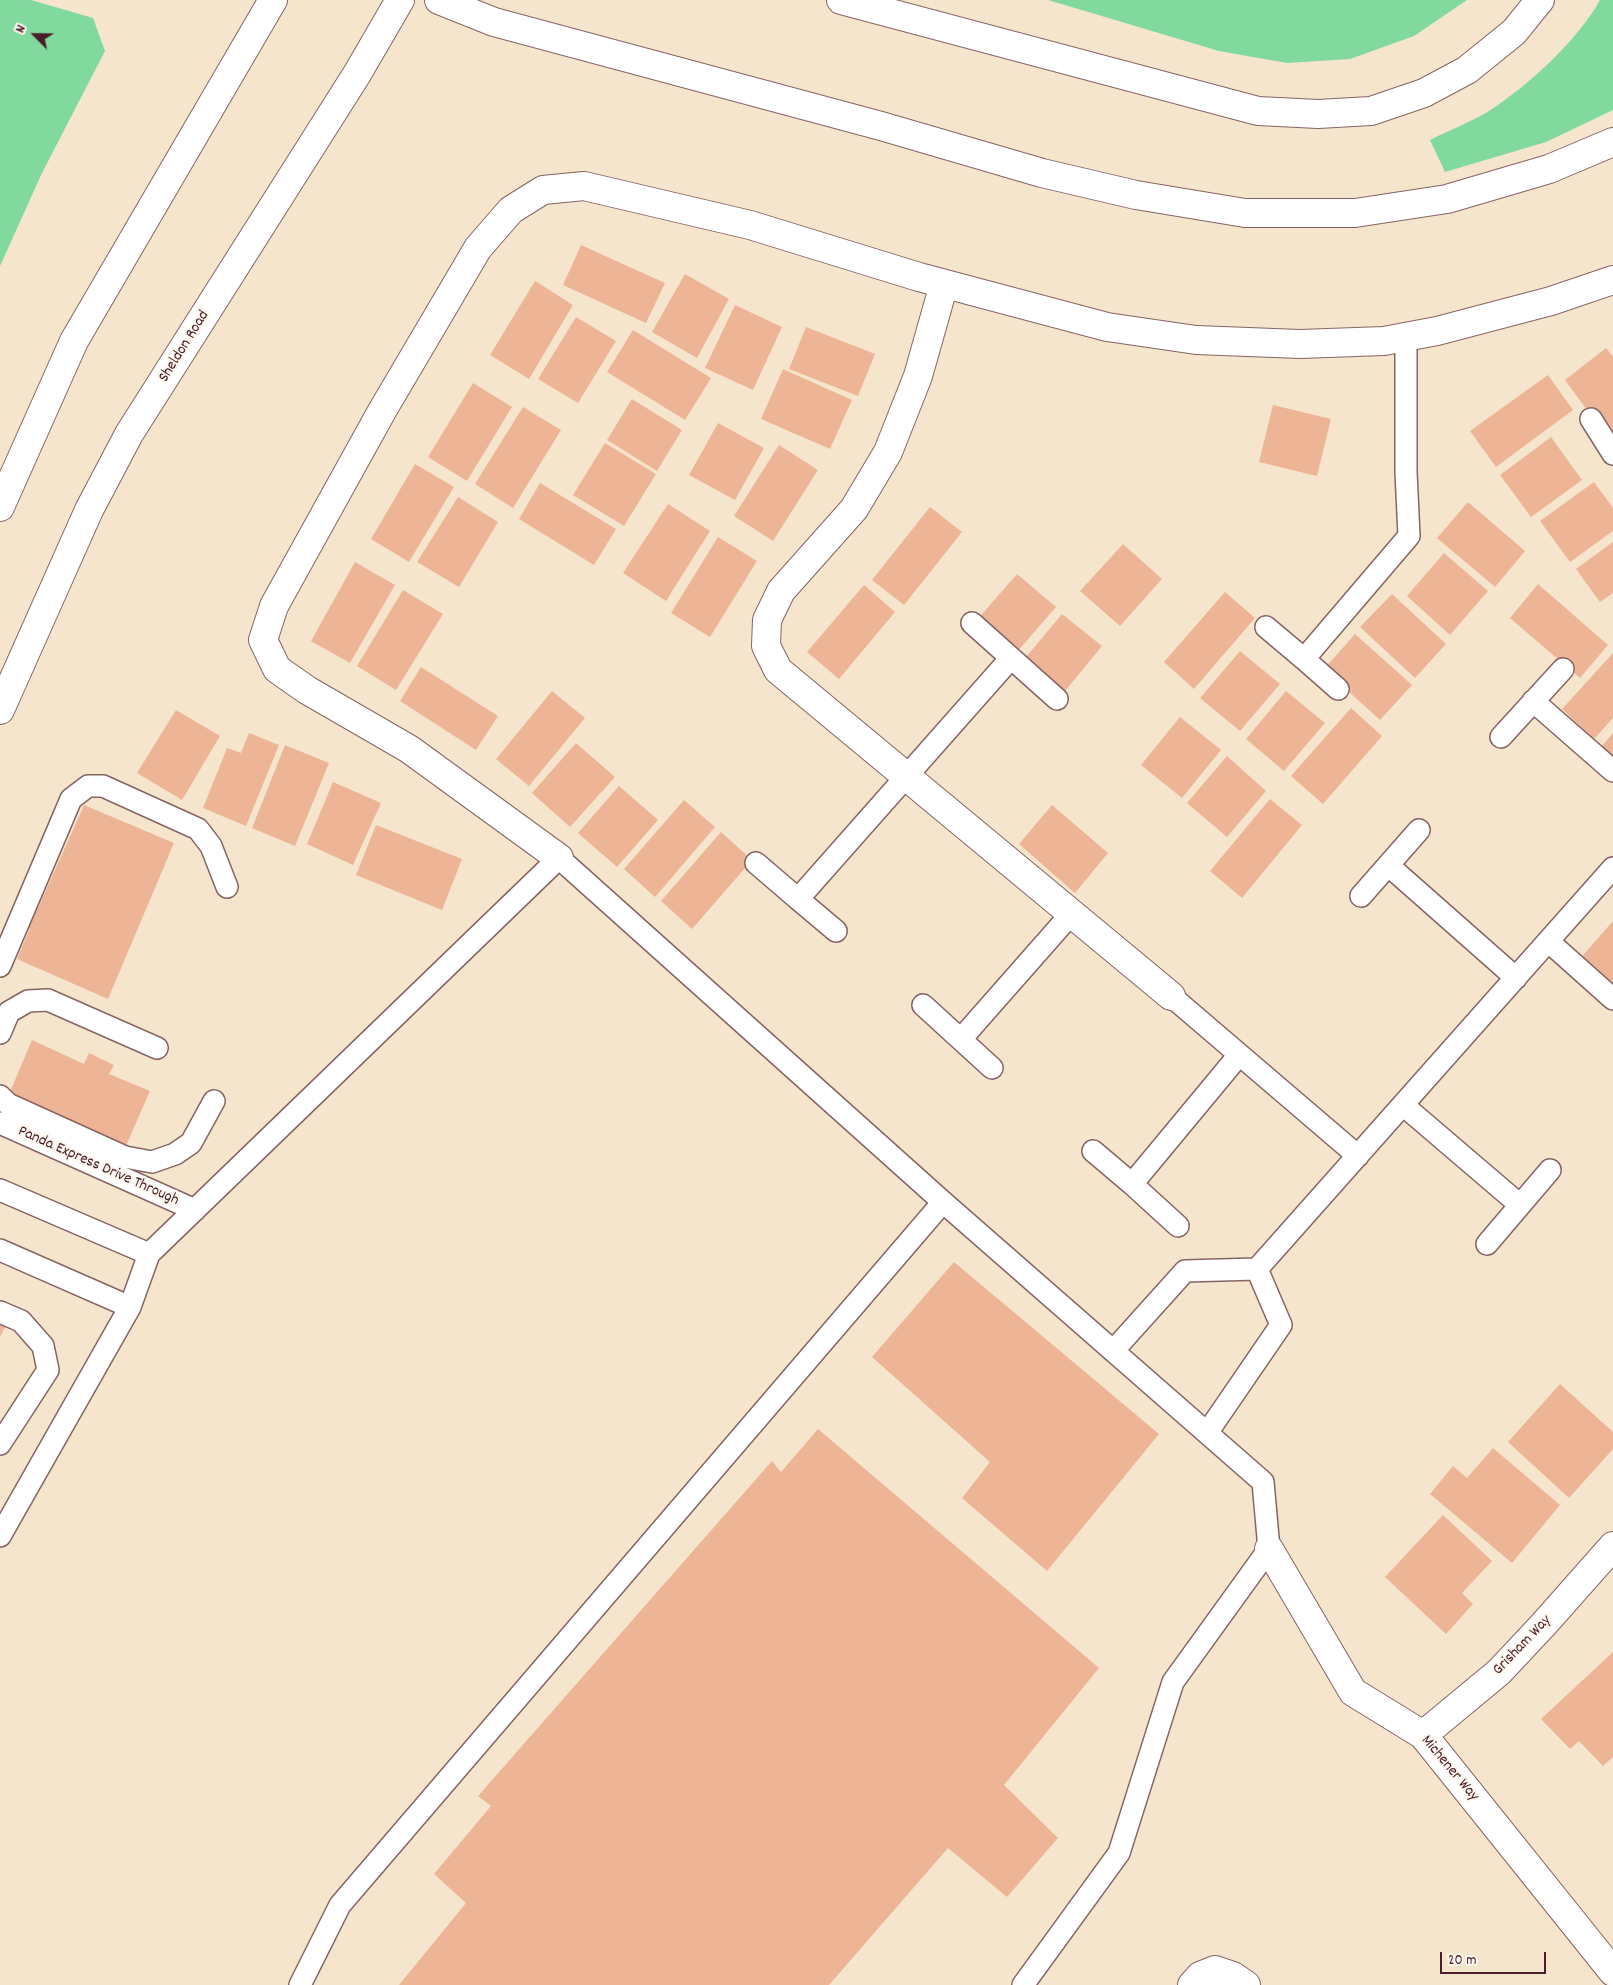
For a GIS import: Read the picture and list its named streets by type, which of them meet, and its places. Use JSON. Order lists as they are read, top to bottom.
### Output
{
  "streets": {
    "main road": ["Sheldon Road", "Grisham Way", "Michener Way"],
    "lane": ["Panda Express Drive Through"]
  },
  "crossings": [
    ["Grisham Way", "Michener Way"]
  ],
  "scale_bar": "20 m",
  "north": "top left"
}
